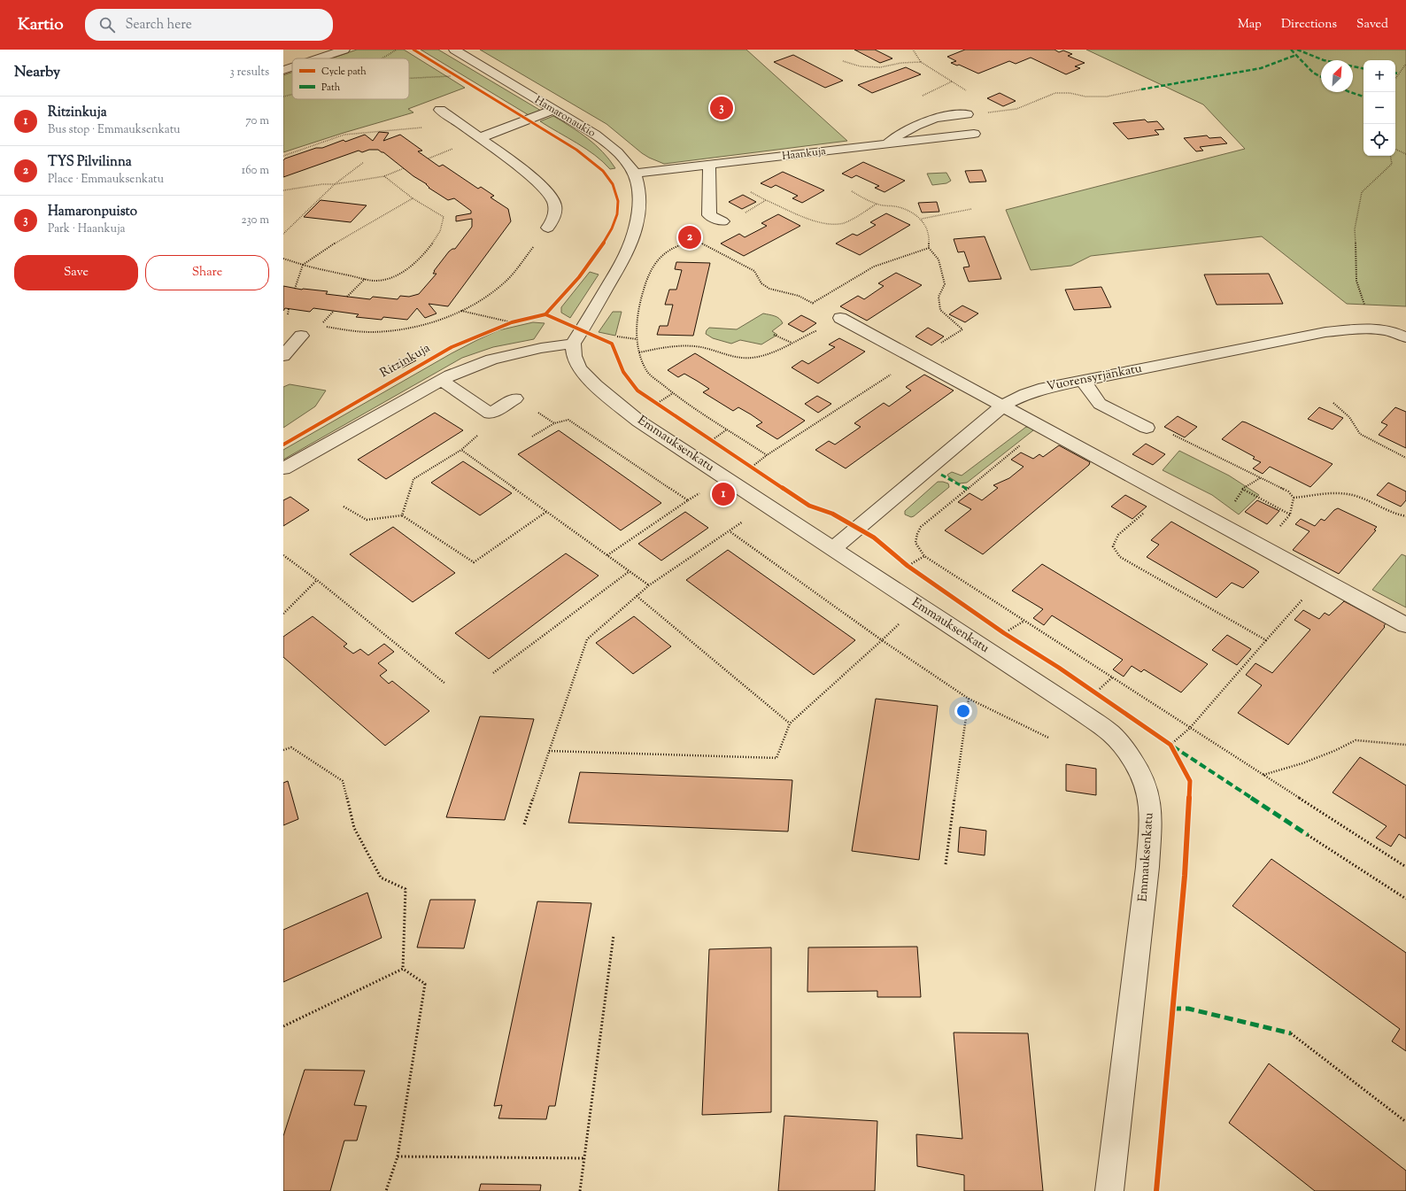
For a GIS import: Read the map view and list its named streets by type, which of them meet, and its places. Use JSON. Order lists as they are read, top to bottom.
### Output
{
  "streets": {
    "street": [
      "Hamaronaukio",
      "Haankuja",
      "Vuorensyrjänkatu",
      "Emmauksenkatu"
    ],
    "cycle path": ["Ritzinkuja"]
  },
  "crossings": [
    ["Hamaronaukio", "Haankuja"],
    ["Vuorensyrjänkatu", "Emmauksenkatu"]
  ],
  "legend": ["Cycle path", "Path"],
  "north": "top right",
  "page": {
    "header": "Kartio",
    "search": "Search here",
    "nav": ["Map", "Directions", "Saved"],
    "heading": ["Nearby", "3 results"],
    "map_buttons": ["+", "−"],
    "pins": ["3", "2", "1"],
    "list": [
      {
        "mark": "1",
        "name": "Ritzinkuja",
        "note": "Bus stop · Emmauksenkatu",
        "value": "70 m"
      },
      {
        "mark": "2",
        "name": "TYS Pilvilinna",
        "note": "Place · Emmauksenkatu",
        "value": "160 m"
      },
      {
        "mark": "3",
        "name": "Hamaronpuisto",
        "note": "Park · Haankuja",
        "value": "230 m"
      }
    ],
    "buttons": ["Save", "Share"]
  }
}
